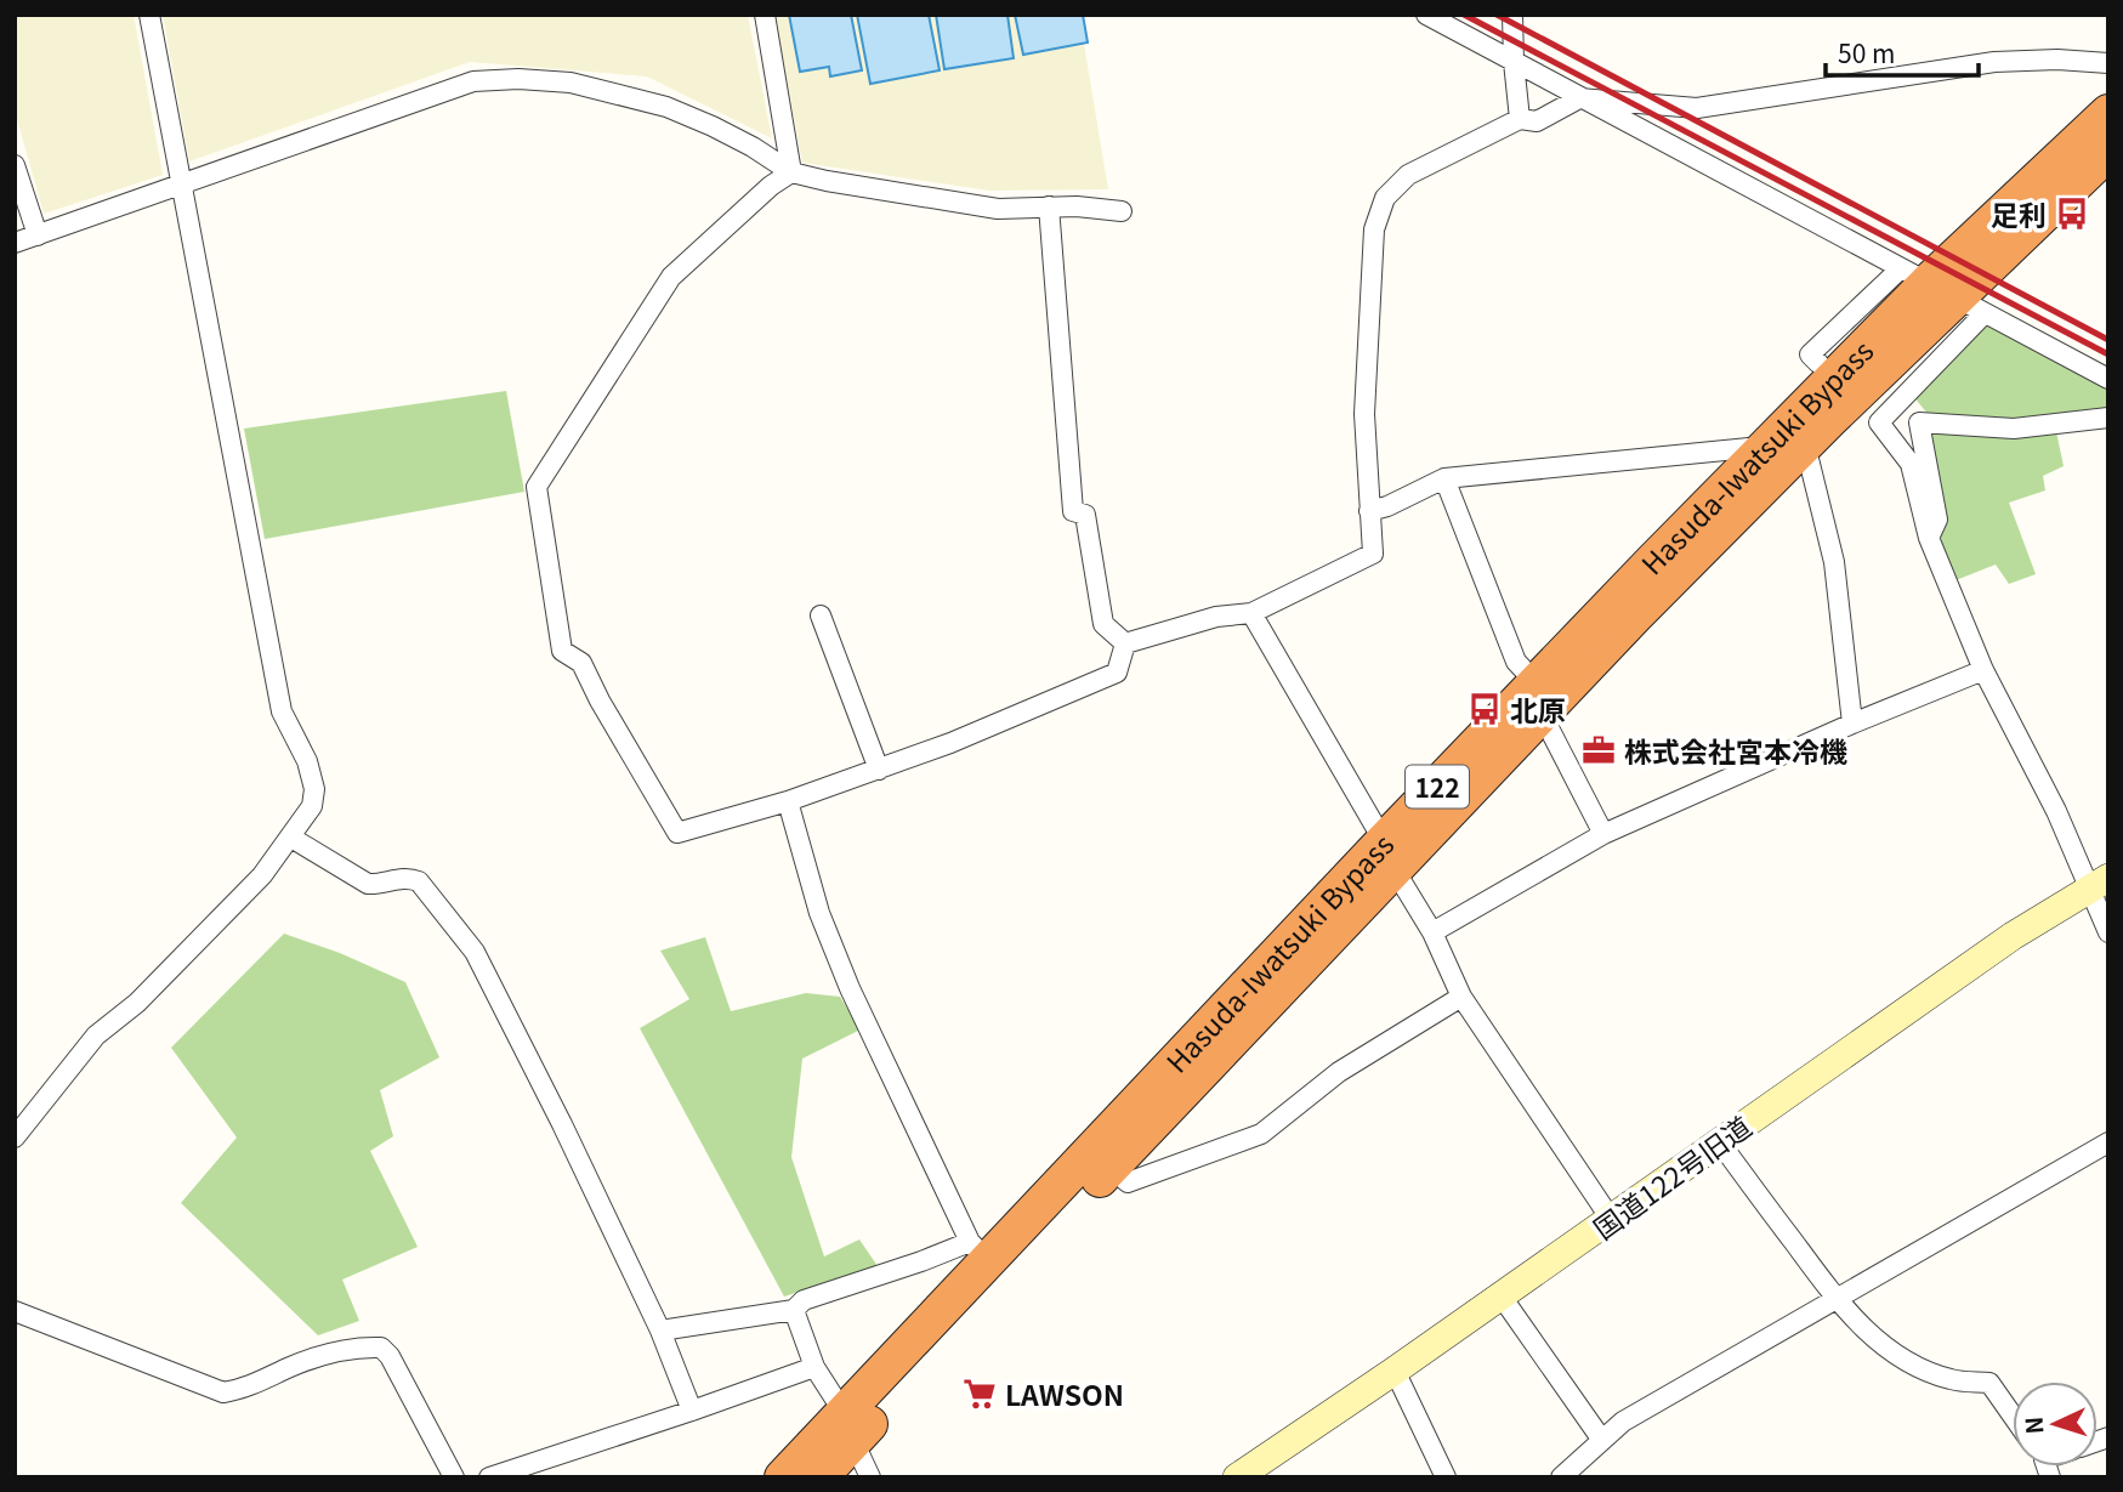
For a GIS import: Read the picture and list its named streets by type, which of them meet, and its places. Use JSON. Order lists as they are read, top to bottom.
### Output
{
  "streets": {
    "highway": ["Hasuda-Iwatsuki Bypass", "122"],
    "street": ["国道122号旧道"]
  },
  "places": {
    "bus stop": ["足利", "北原"],
    "office": ["株式会社宮本冷機"],
    "supermarket": ["LAWSON"]
  },
  "scale_bar": "50 m",
  "north": "left"
}
